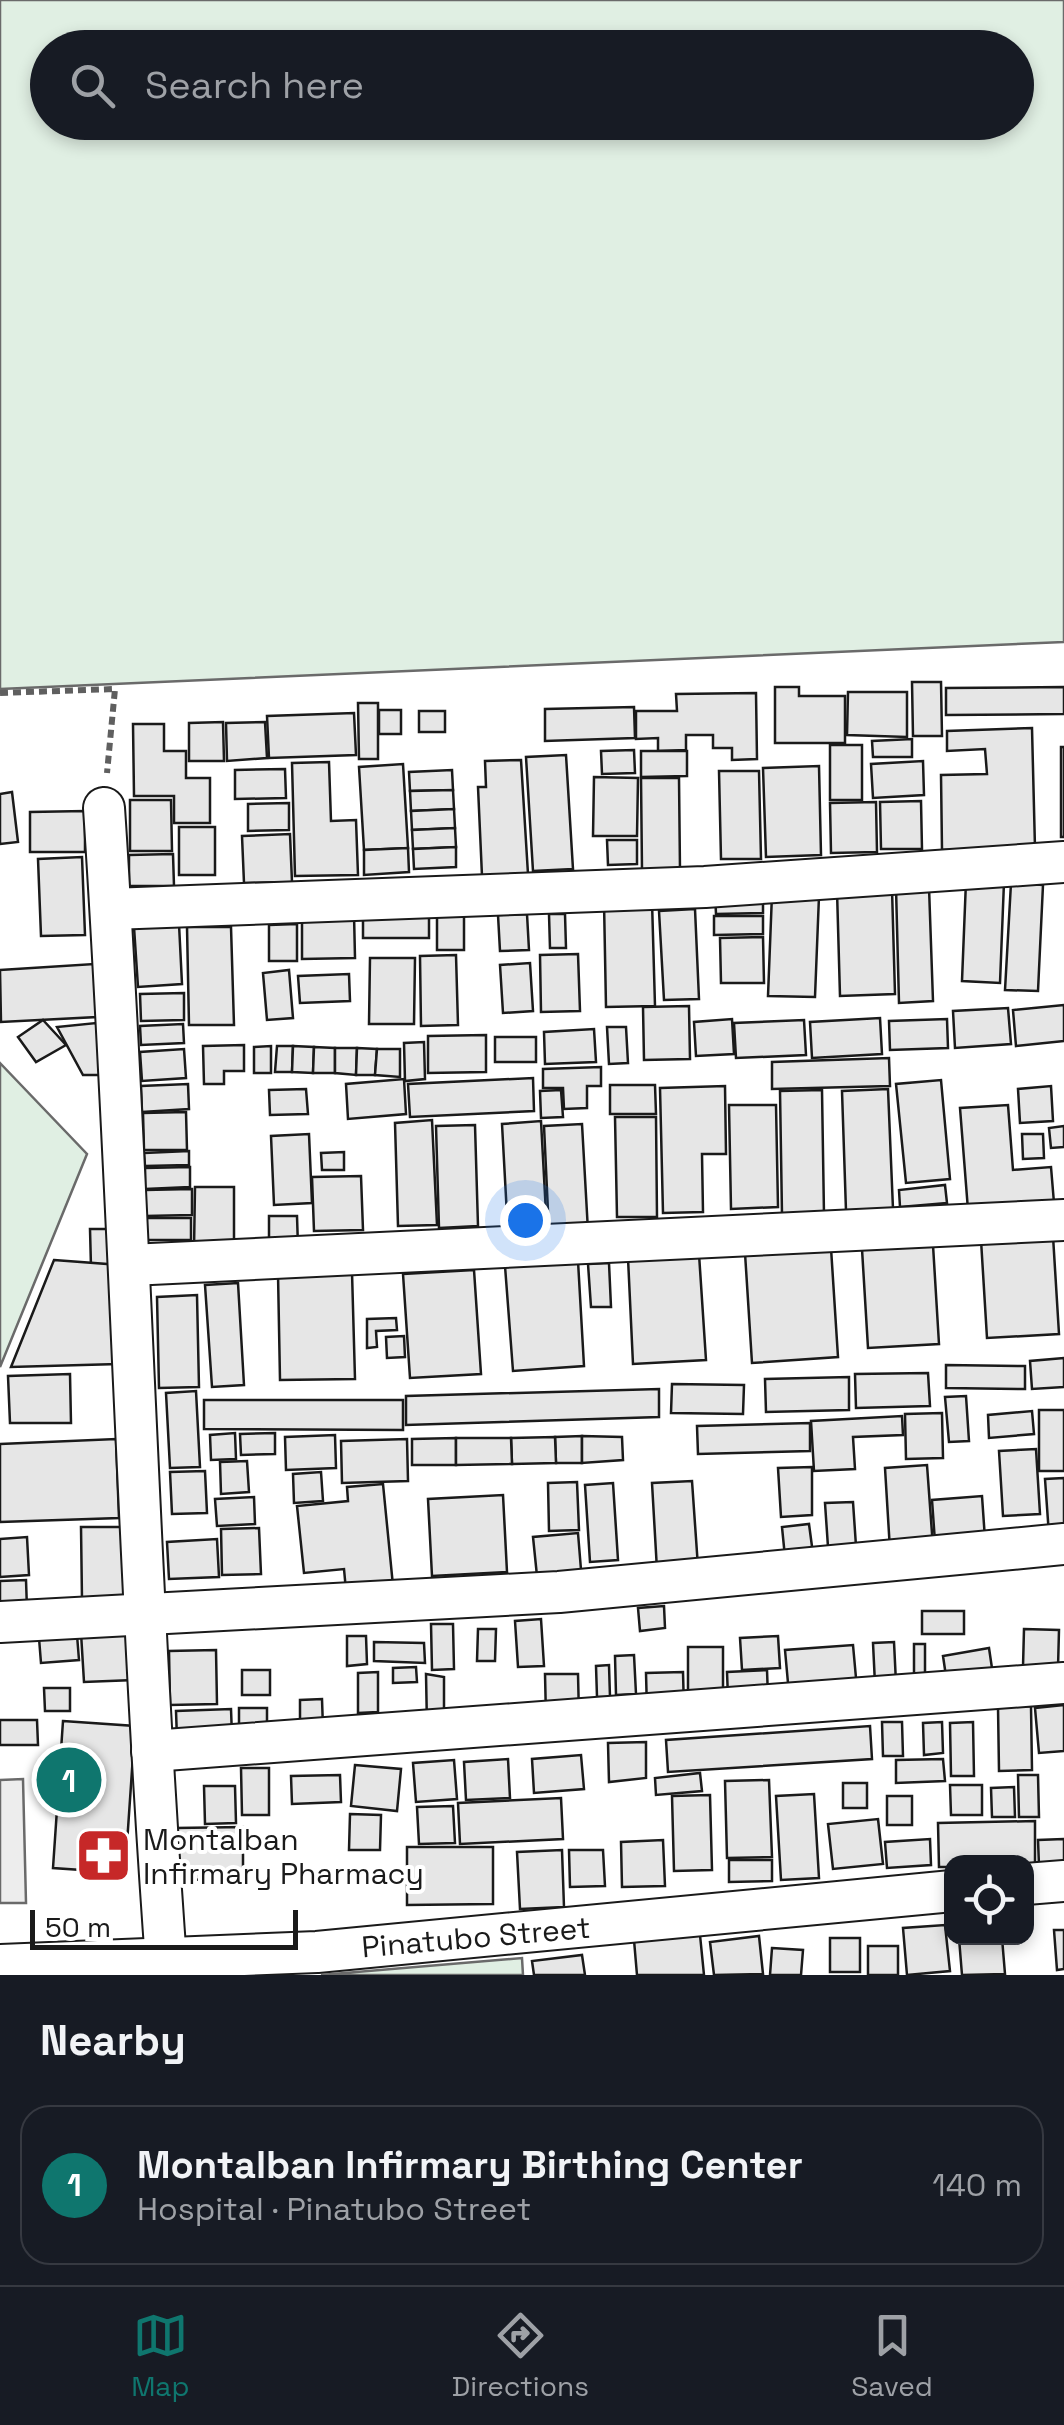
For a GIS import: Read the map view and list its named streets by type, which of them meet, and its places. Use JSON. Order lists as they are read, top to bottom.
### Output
{
  "streets": {
    "street": ["Pinatubo Street"]
  },
  "places": {
    "pharmacy": ["Montalban Infirmary Pharmacy"]
  },
  "scale_bar": "50 m",
  "page": {
    "search": "Search here",
    "pins": "1",
    "scale": "50 m",
    "heading": "Nearby",
    "list": [
      {
        "mark": "1",
        "name": "Montalban Infirmary Birthing Center",
        "note": "Hospital · Pinatubo Street",
        "value": "140 m"
      }
    ],
    "nav": ["Map", "Directions", "Saved"]
  }
}
